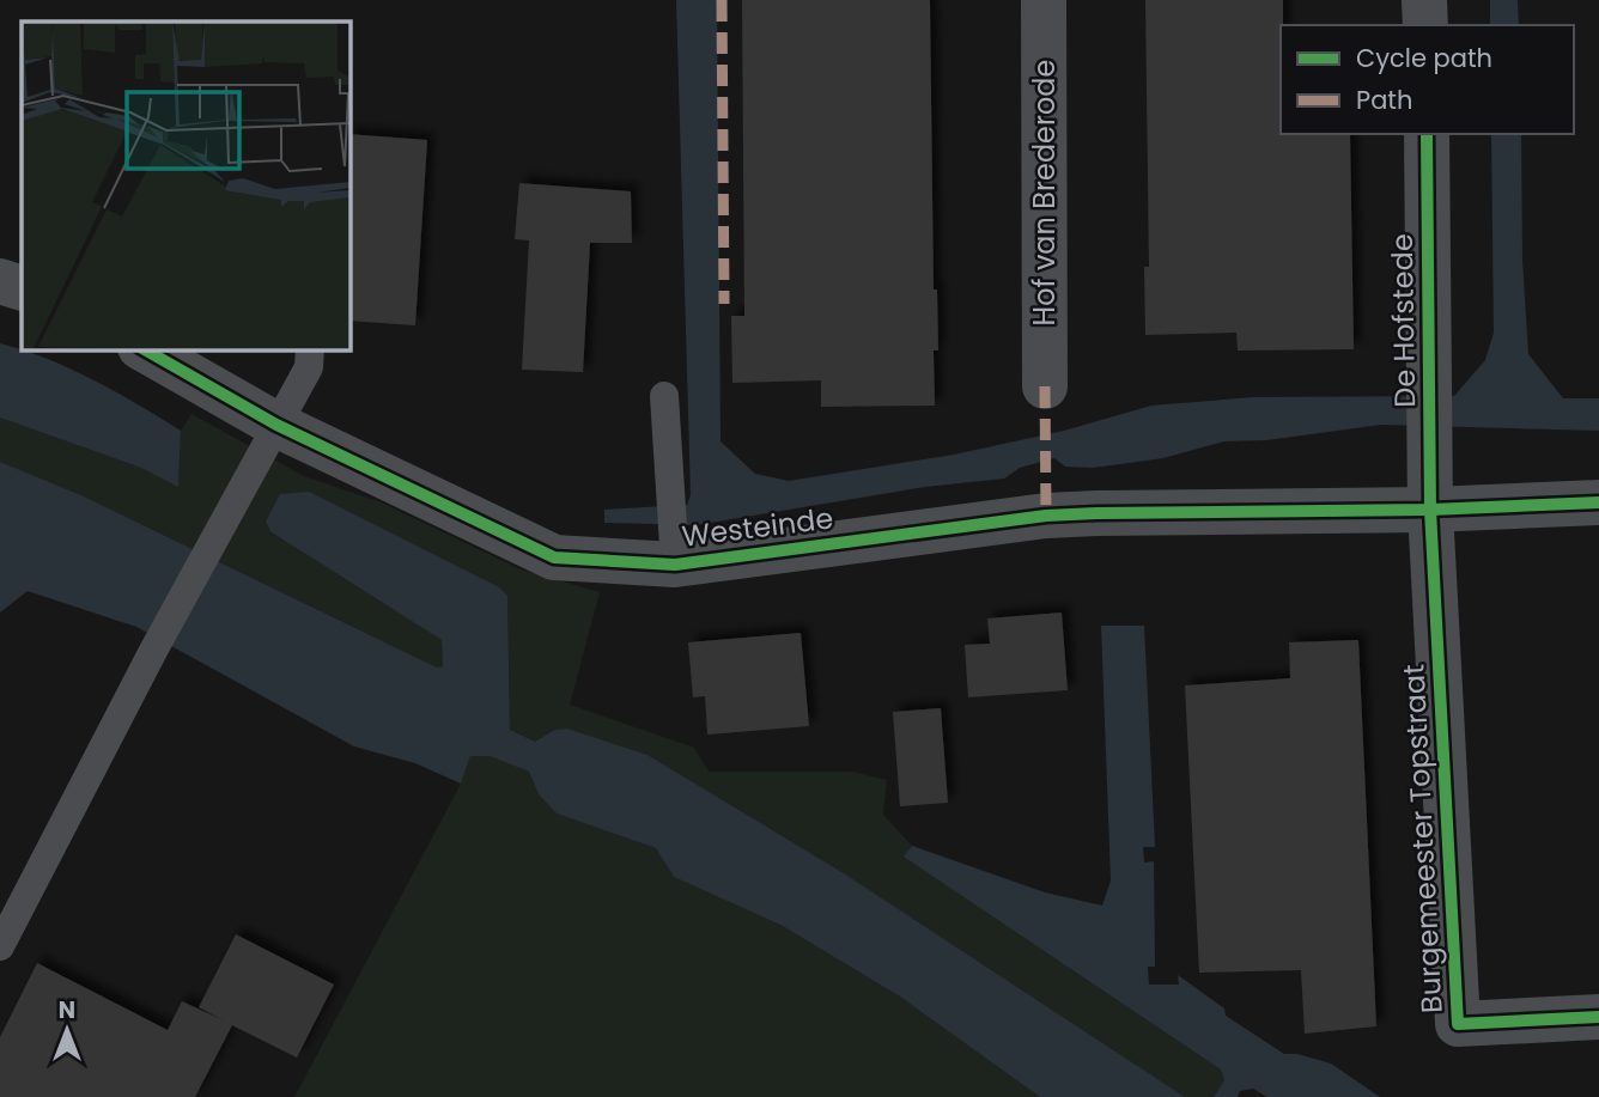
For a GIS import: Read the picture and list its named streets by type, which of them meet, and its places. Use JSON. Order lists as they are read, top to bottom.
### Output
{
  "streets": {
    "street": [
      "Hof van Brederode",
      "De Hofstede",
      "Westeinde",
      "Burgemeester Topstraat"
    ]
  },
  "crossings": [
    ["De Hofstede", "Westeinde"],
    ["De Hofstede", "Burgemeester Topstraat"],
    ["Westeinde", "Burgemeester Topstraat"]
  ],
  "legend": ["Cycle path", "Path"],
  "north": "top"
}
